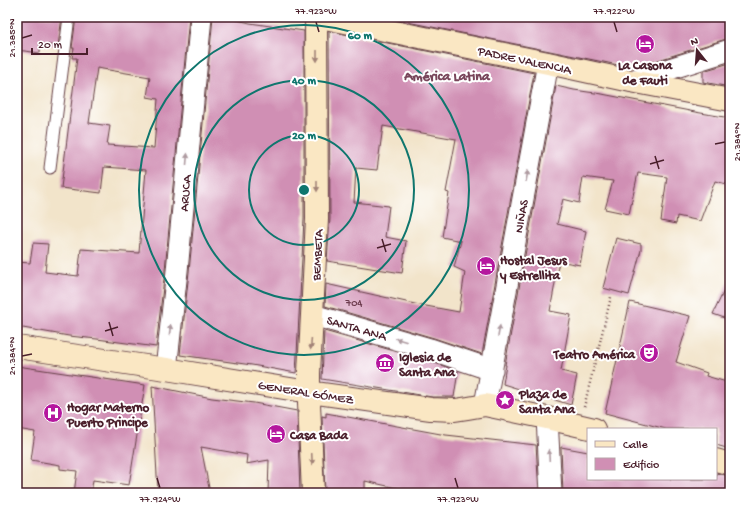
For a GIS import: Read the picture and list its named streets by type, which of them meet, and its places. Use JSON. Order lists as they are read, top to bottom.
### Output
{
  "streets": {
    "main road": ["PADRE VALENCIA", "BEMBETA", "GENERAL GÓMEZ"],
    "street": ["ARUCA", "NIÑAS", "SANTA ANA"]
  },
  "crossings": [
    ["PADRE VALENCIA", "NIÑAS"],
    ["ARUCA", "GENERAL GÓMEZ"],
    ["NIÑAS", "SANTA ANA"],
    ["BEMBETA", "SANTA ANA"],
    ["BEMBETA", "GENERAL GÓMEZ"]
  ],
  "one_way": [
    "ARUCA",
    "NIÑAS",
    "BEMBETA",
    "SANTA ANA"
  ],
  "districts": ["América Latina"],
  "places": {
    "hotel": ["La Casona de Fauti", "Hostal Jesus y Estrellita", "Casa Bada"],
    "theatre": ["Teatro América"],
    "museum": ["Iglesia de Santa Ana"],
    "place": ["Plaza de Santa Ana"],
    "hospital": ["Hogar Materno Puerto Principe"]
  },
  "house_numbers": ["704"],
  "legend": ["Calle", "Edificio"],
  "scale_bar": "20 m",
  "north": "top",
  "coordinates": [
    "77.923°W",
    "77.922°W",
    "21.385°N",
    "21.384°N",
    "77.924°W"
  ],
  "rings": ["60 m", "40 m", "20 m"]
}
